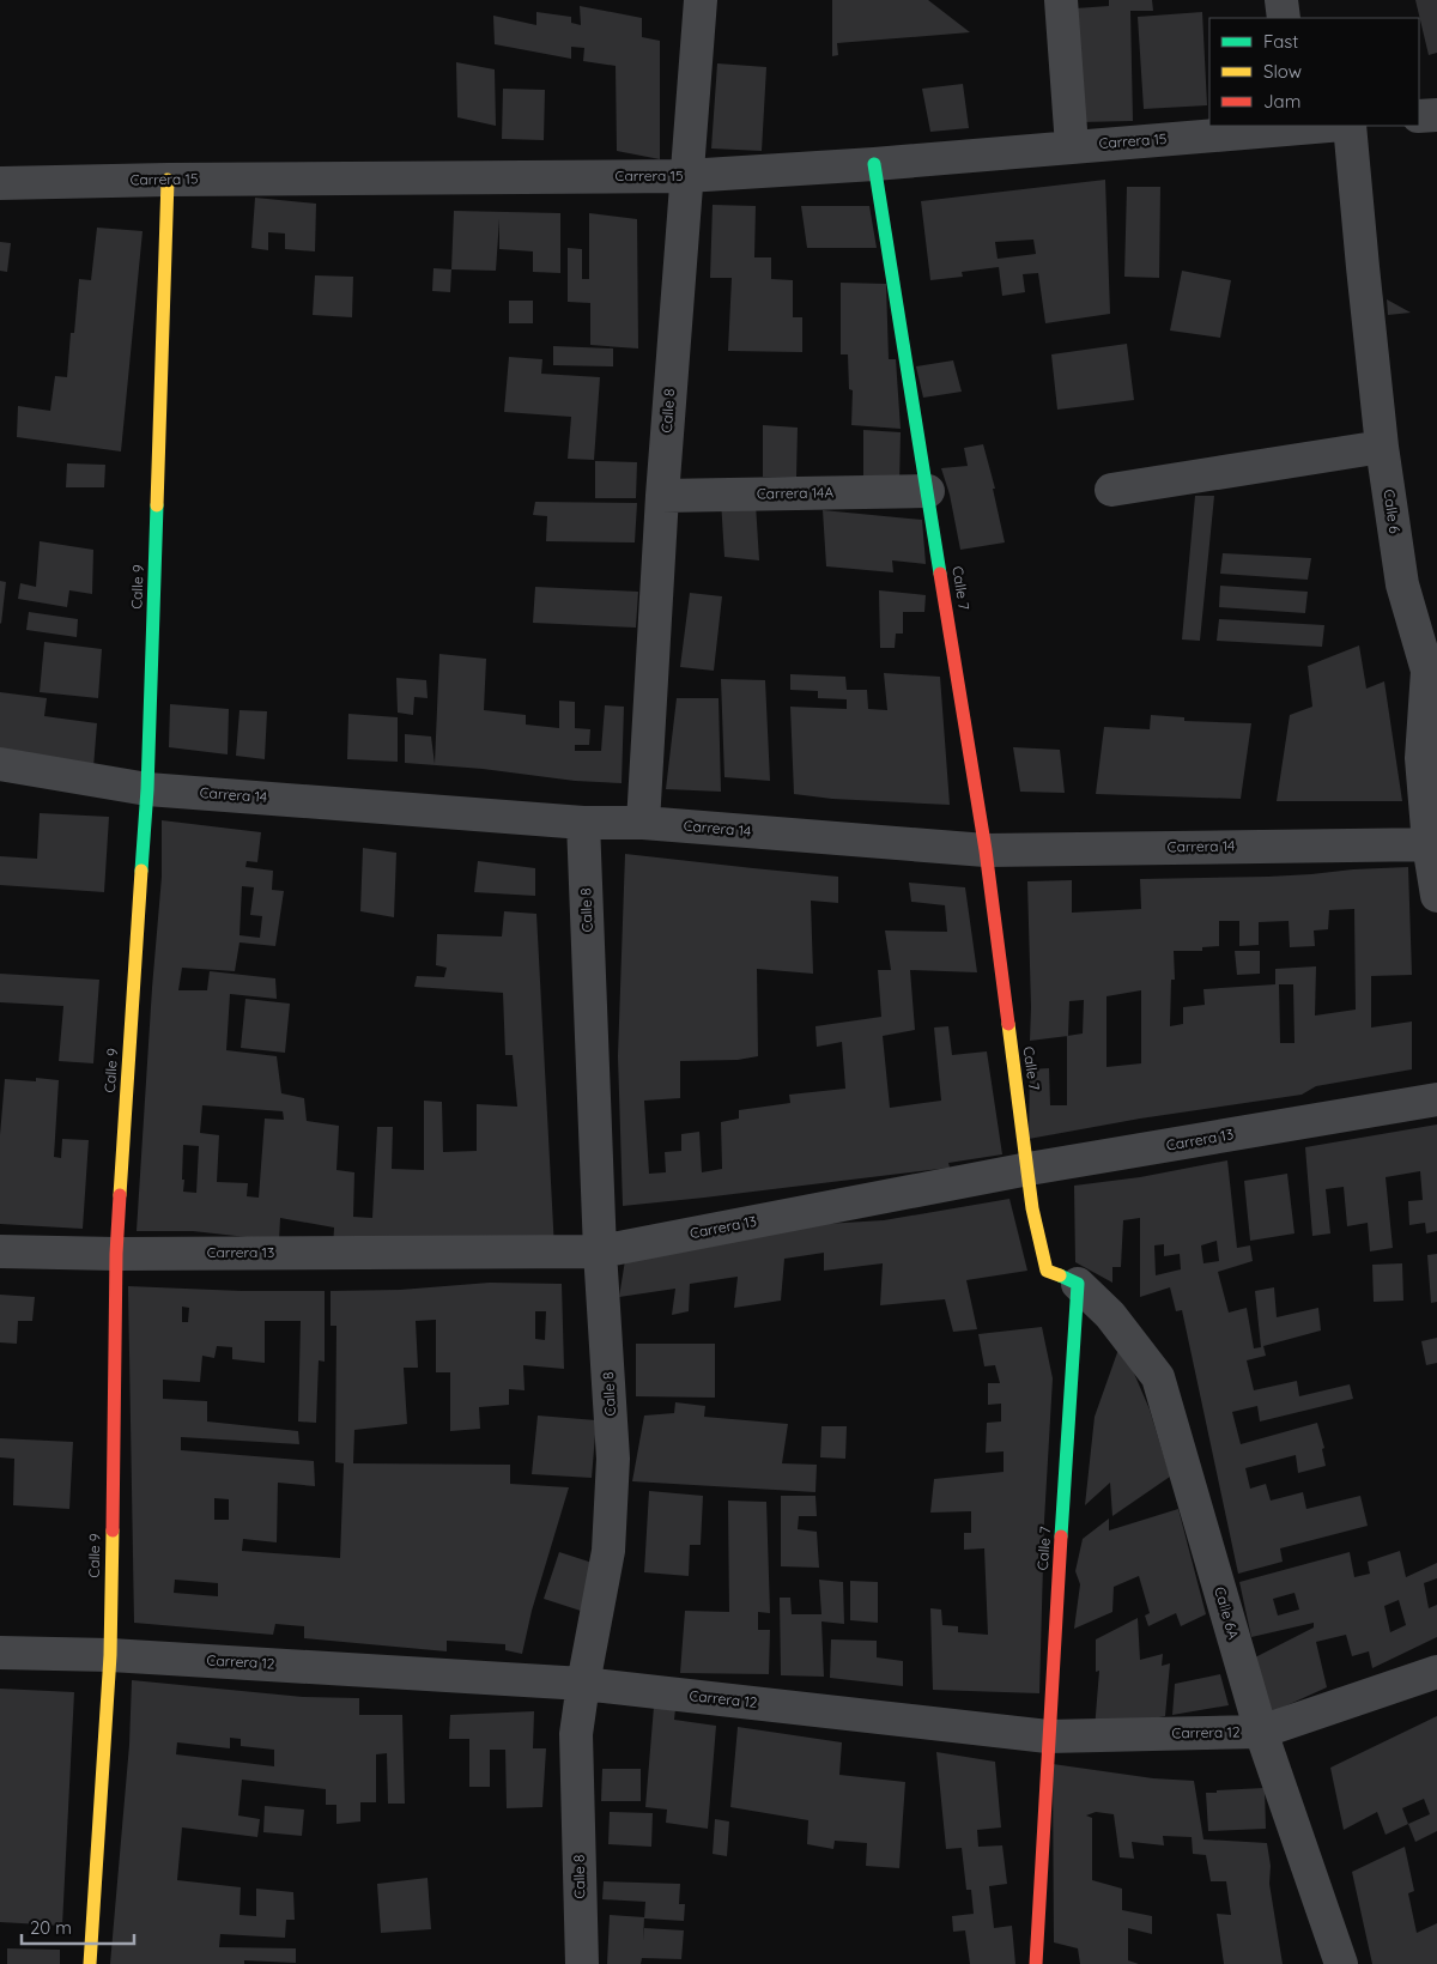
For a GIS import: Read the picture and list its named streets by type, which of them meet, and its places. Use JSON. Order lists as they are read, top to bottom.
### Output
{
  "streets": {
    "street": [
      "Carrera 15",
      "Calle 8",
      "Carrera 14A",
      "Calle 6",
      "Calle 9",
      "Calle 7",
      "Carrera 14",
      "Carrera 13",
      "Calle 6A",
      "Carrera 12"
    ]
  },
  "crossings": [
    ["Carrera 15", "Calle 8"],
    ["Carrera 15", "Calle 9"],
    ["Carrera 15", "Calle 7"],
    ["Calle 8", "Carrera 14A"],
    ["Calle 8", "Carrera 14"],
    ["Calle 8", "Carrera 13"],
    ["Calle 8", "Carrera 12"],
    ["Carrera 14A", "Calle 7"],
    ["Calle 6", "Carrera 14"],
    ["Calle 9", "Carrera 14"],
    ["Calle 9", "Carrera 13"],
    ["Calle 9", "Carrera 12"],
    ["Calle 7", "Carrera 14"],
    ["Calle 7", "Carrera 13"],
    ["Calle 7", "Calle 6A"],
    ["Calle 7", "Carrera 12"],
    ["Calle 6A", "Carrera 12"]
  ],
  "legend": ["Fast", "Slow", "Jam"],
  "scale_bar": "20 m"
}
